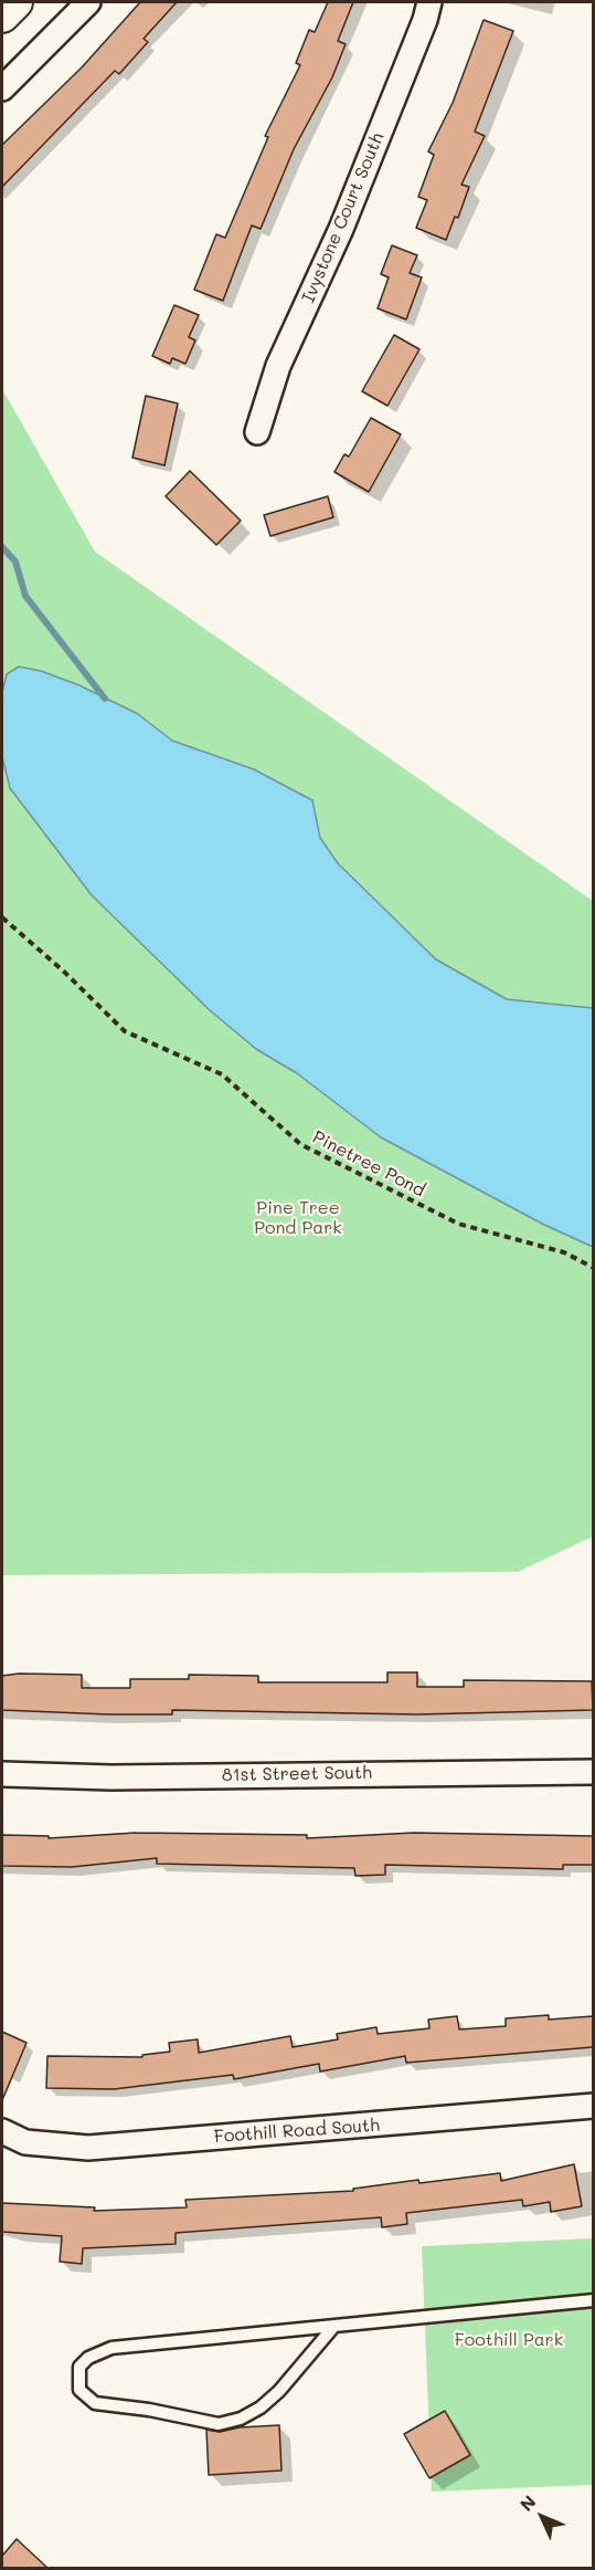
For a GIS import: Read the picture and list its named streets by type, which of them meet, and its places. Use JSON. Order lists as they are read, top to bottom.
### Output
{
  "streets": {
    "street": ["Ivystone Court South", "81st Street South", "Foothill Road South"],
    "path": ["Pinetree Pond"]
  },
  "parks": ["Pine Tree Pond Park", "Foothill Park"],
  "north": "top left"
}
